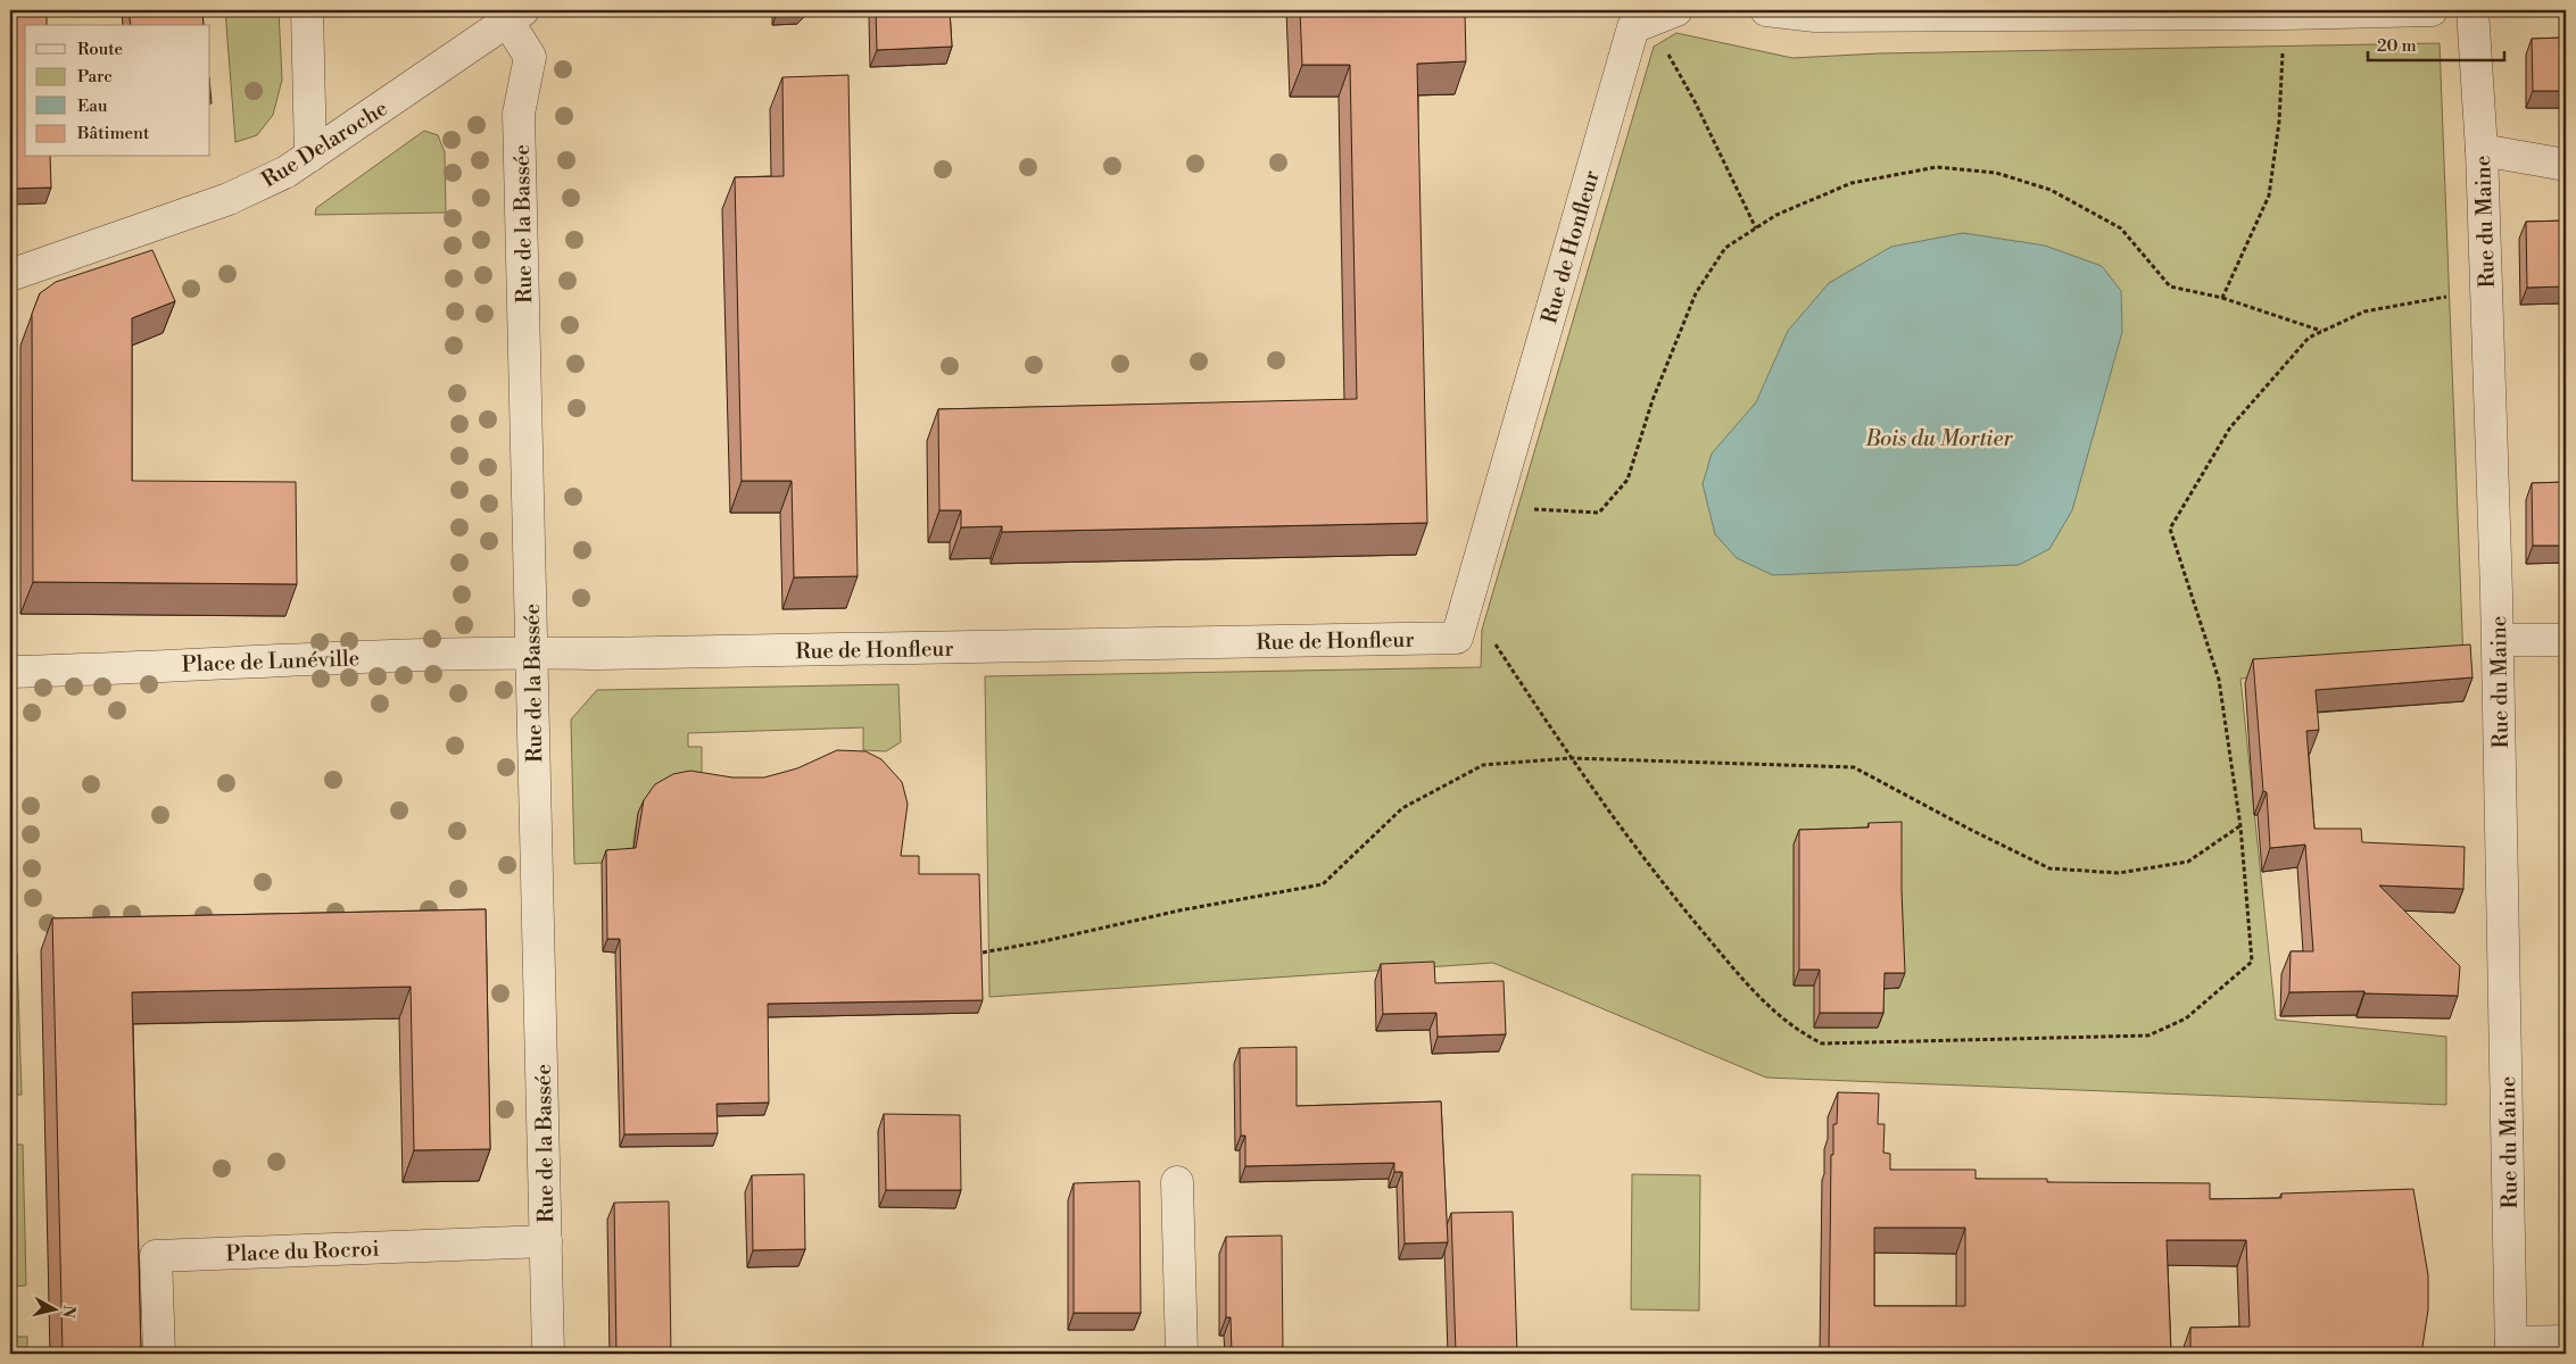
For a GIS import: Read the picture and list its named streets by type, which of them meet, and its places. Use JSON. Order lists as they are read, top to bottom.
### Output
{
  "streets": {
    "street": [
      "Rue Delaroche",
      "Rue du Maine",
      "Rue de la Bassée",
      "Rue de Honfleur",
      "Place de Lunéville",
      "Place du Rocroi"
    ]
  },
  "crossings": [
    ["Rue Delaroche", "Rue de la Bassée"],
    ["Rue de la Bassée", "Rue de Honfleur"],
    ["Rue de la Bassée", "Place de Lunéville"],
    ["Rue de la Bassée", "Place du Rocroi"],
    ["Rue de Honfleur", "Place de Lunéville"]
  ],
  "parks": ["Bois du Mortier"],
  "legend": [
    "Route",
    "Parc",
    "Eau",
    "Bâtiment"
  ],
  "scale_bar": "20 m",
  "north": "right"
}
